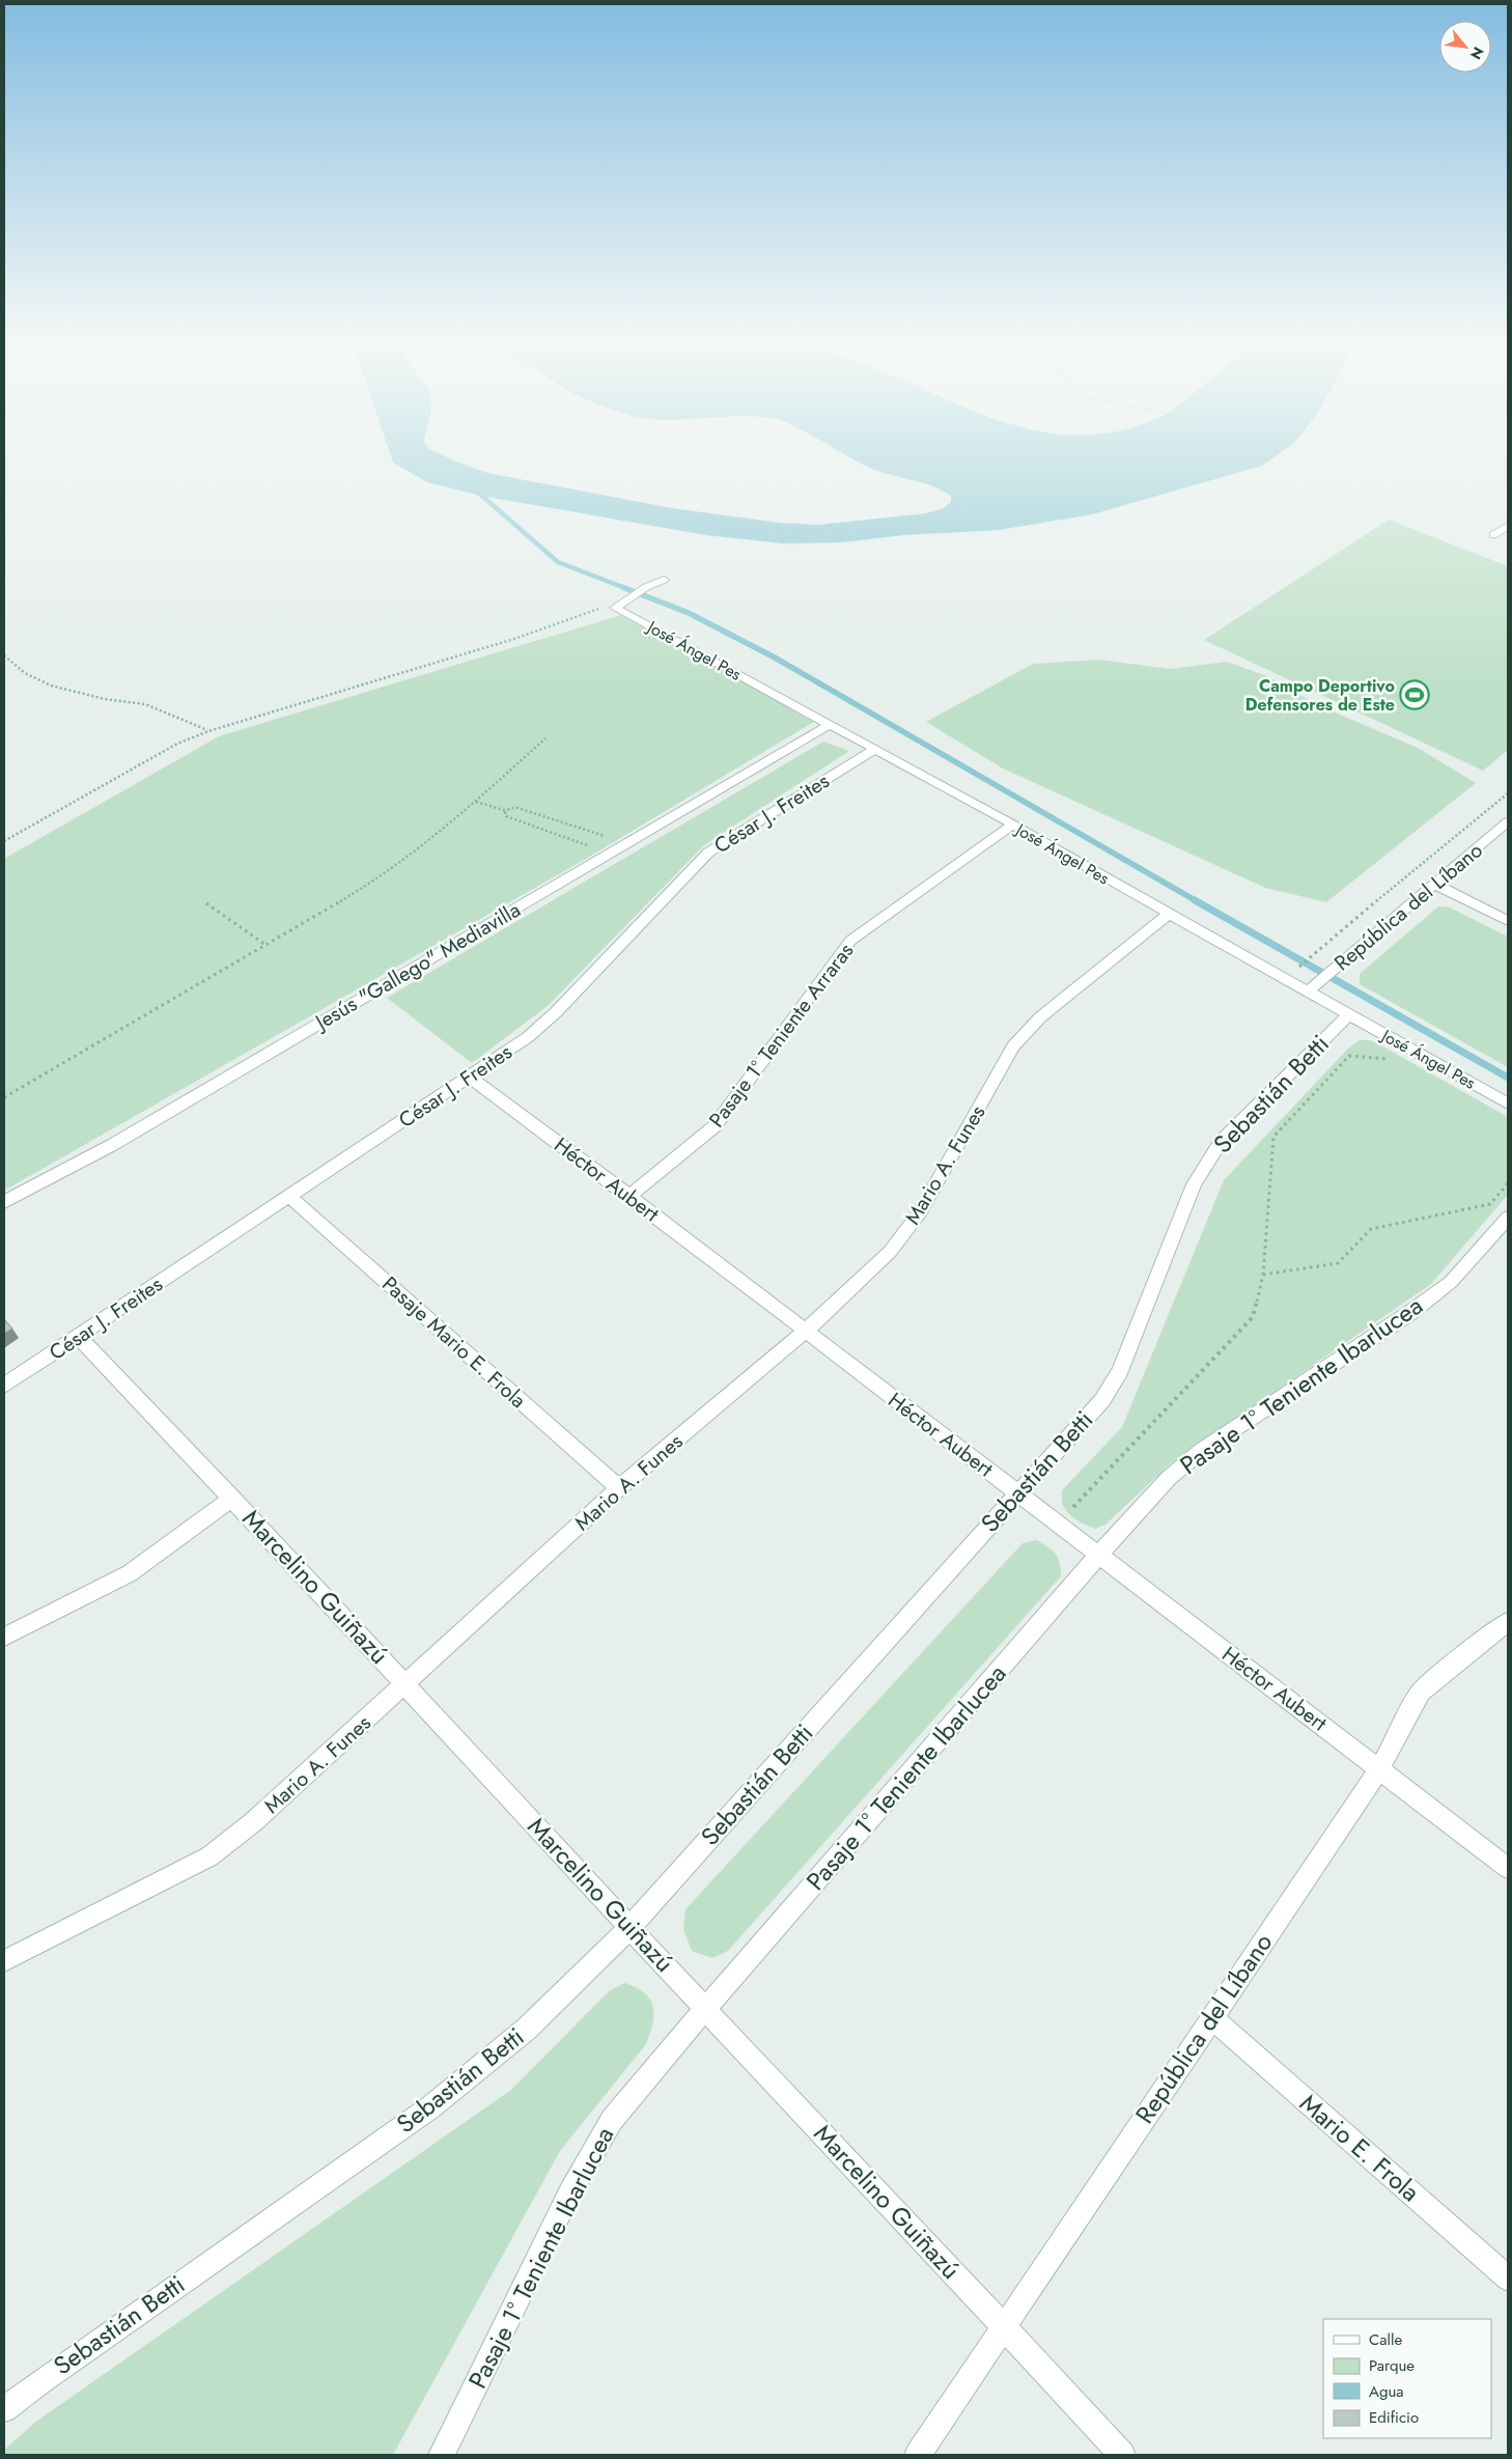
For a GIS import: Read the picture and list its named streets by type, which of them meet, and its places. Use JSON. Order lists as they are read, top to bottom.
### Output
{
  "streets": {
    "street": [
      "José Ángel Pes",
      "César J. Freites",
      "República del Líbano",
      "Jesús \"Gallego\" Mediavilla",
      "Pasaje 1º Teniente Arraras",
      "Sebastián Betti",
      "Mario A. Funes",
      "Héctor Aubert",
      "Pasaje Mario E. Frola",
      "Pasaje 1º Teniente Ibarlucea",
      "Marcelino Guiñazú",
      "Mario E. Frola"
    ]
  },
  "crossings": [
    ["José Ángel Pes", "César J. Freites"],
    ["José Ángel Pes", "República del Líbano"],
    ["José Ángel Pes", "Jesús \"Gallego\" Mediavilla"],
    ["José Ángel Pes", "Pasaje 1º Teniente Arraras"],
    ["José Ángel Pes", "Sebastián Betti"],
    ["José Ángel Pes", "Mario A. Funes"],
    ["César J. Freites", "Héctor Aubert"],
    ["César J. Freites", "Pasaje Mario E. Frola"],
    ["César J. Freites", "Marcelino Guiñazú"],
    ["República del Líbano", "Héctor Aubert"],
    ["República del Líbano", "Marcelino Guiñazú"],
    ["República del Líbano", "Mario E. Frola"],
    ["Pasaje 1º Teniente Arraras", "Héctor Aubert"],
    ["Sebastián Betti", "Héctor Aubert"],
    ["Sebastián Betti", "Marcelino Guiñazú"],
    ["Mario A. Funes", "Héctor Aubert"],
    ["Mario A. Funes", "Pasaje Mario E. Frola"],
    ["Mario A. Funes", "Marcelino Guiñazú"],
    ["Héctor Aubert", "Pasaje 1º Teniente Ibarlucea"],
    ["Pasaje 1º Teniente Ibarlucea", "Marcelino Guiñazú"]
  ],
  "places": {
    "sports": ["Campo Deportivo Defensores de Este"]
  },
  "legend": [
    "Calle",
    "Parque",
    "Agua",
    "Edificio"
  ],
  "north": "bottom right"
}
